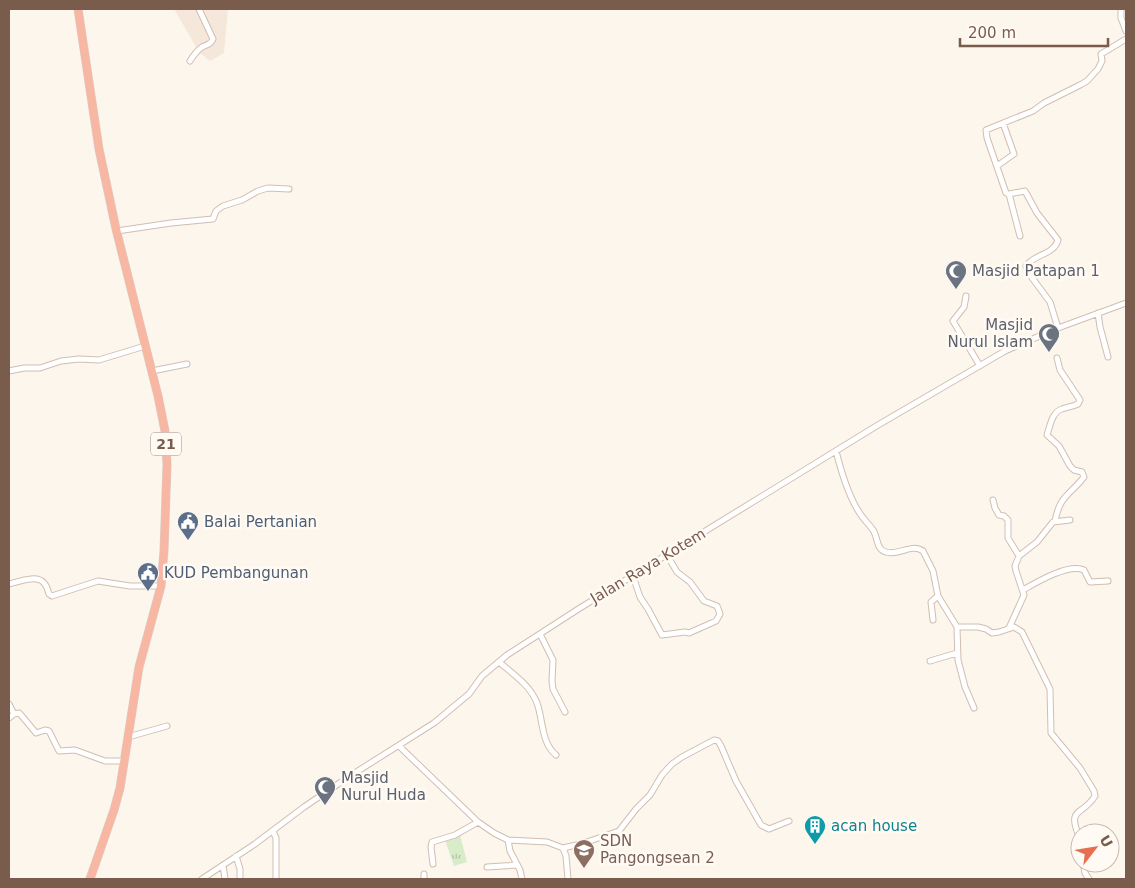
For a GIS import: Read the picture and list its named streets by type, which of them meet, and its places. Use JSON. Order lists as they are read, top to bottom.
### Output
{
  "streets": {
    "highway": ["21"],
    "street": ["Jalan Raya Kotem"]
  },
  "places": {
    "mosque": ["Masjid Patapan 1", "Masjid Nurul Islam", "Masjid Nurul Huda"],
    "public building": ["Balai Pertanian", "KUD Pembangunan"],
    "building": ["acan house"],
    "school or university": ["SDN Pangongsean 2"]
  },
  "scale_bar": "200 m",
  "north": "top right"
}
